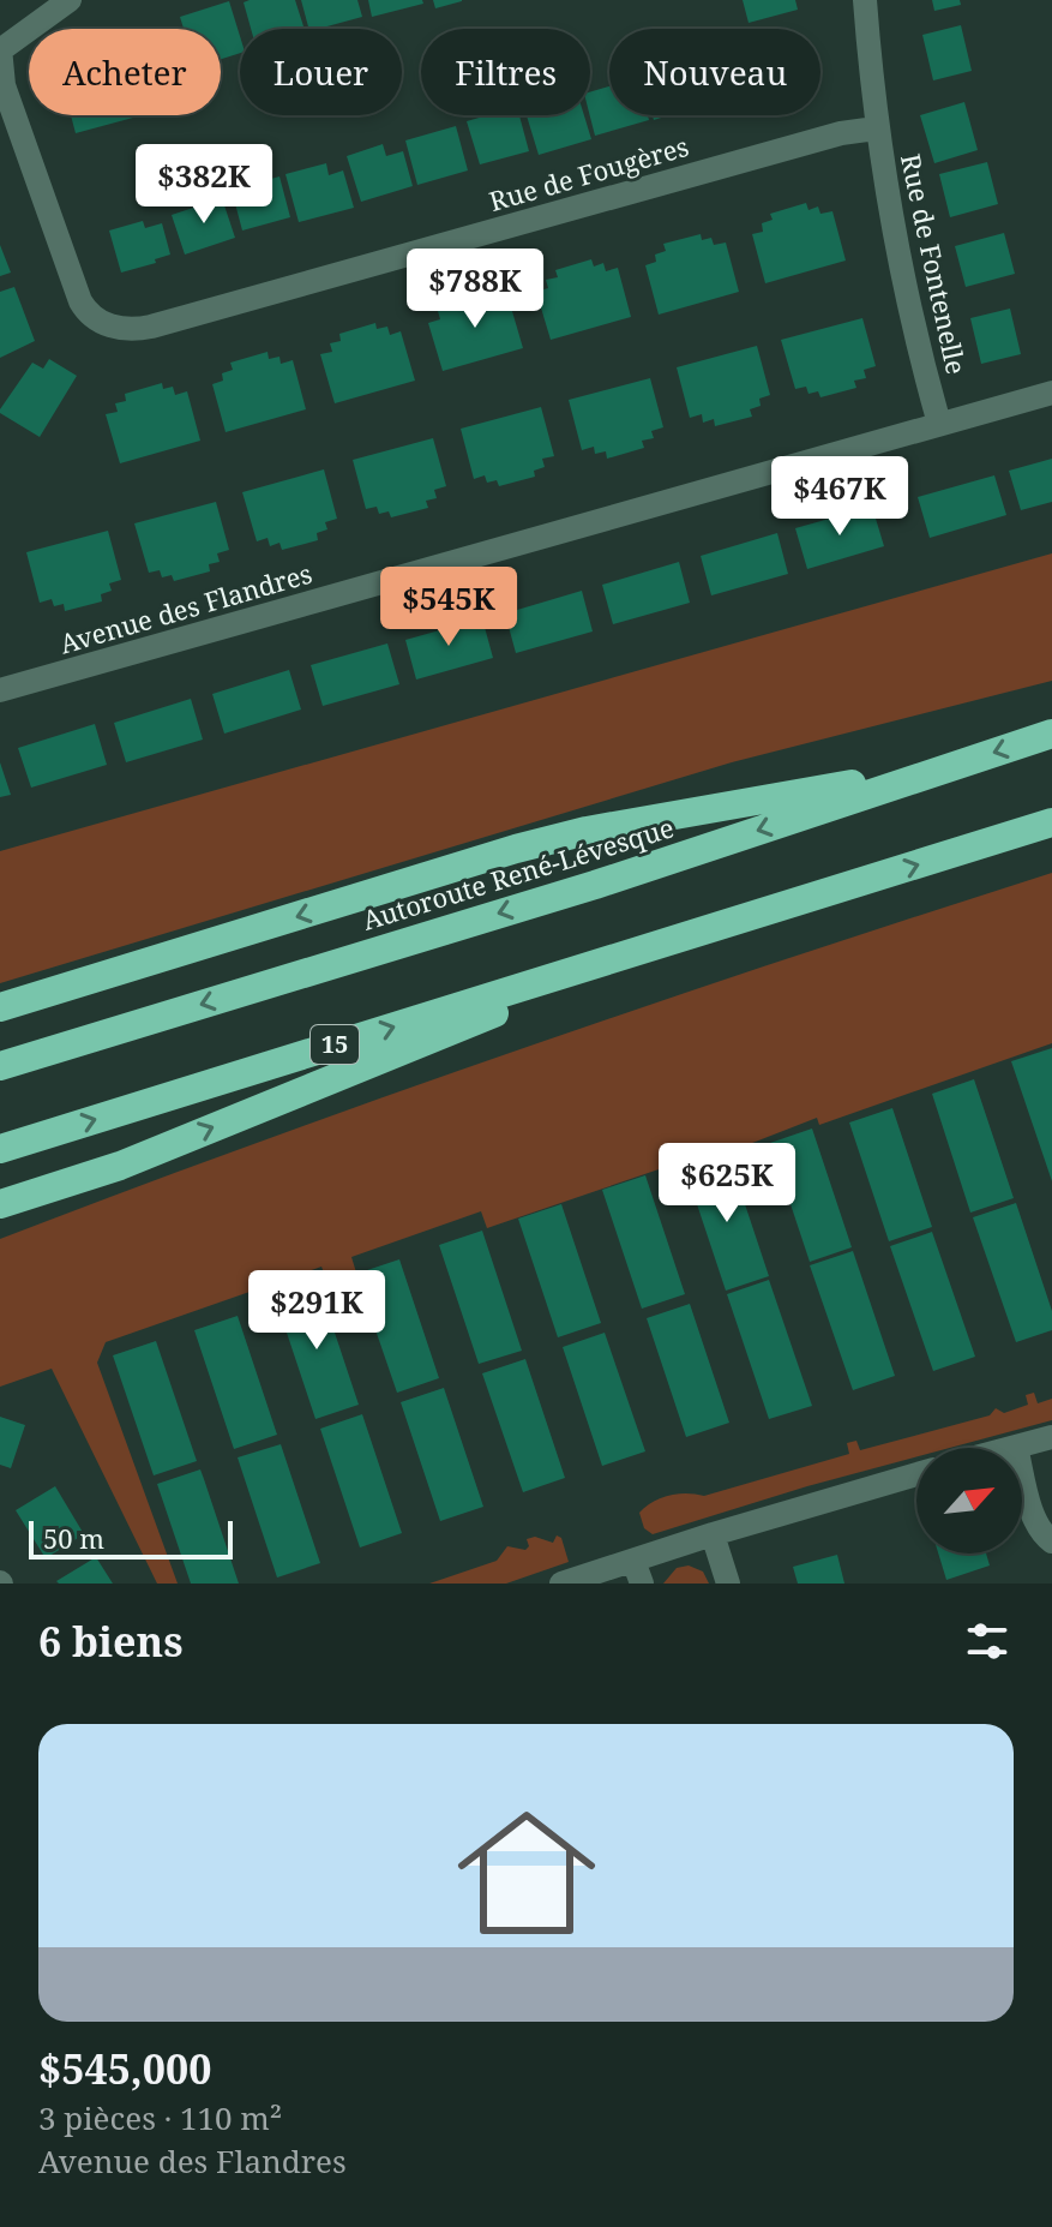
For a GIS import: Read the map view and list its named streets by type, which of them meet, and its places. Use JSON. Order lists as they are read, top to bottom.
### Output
{
  "streets": {
    "highway": ["Autoroute René-Lévesque", "15"],
    "street": ["Rue de Fougères", "Rue de Fontenelle", "Avenue des Flandres"]
  },
  "crossings": [
    ["Rue de Fougères", "Rue de Fontenelle"],
    ["Rue de Fontenelle", "Avenue des Flandres"]
  ],
  "scale_bar": "50 m",
  "north": "top right",
  "page": {
    "chip": [
      "Acheter",
      "Louer",
      "Filtres",
      "Nouveau"
    ],
    "price": [
      "$382K",
      "$788K",
      "$467K",
      "$545K",
      "$625K",
      "$291K"
    ],
    "scale": "50 m",
    "heading": "6 biens",
    "list": [
      {
        "name": "$545,000",
        "note": "3 pièces · 110 m² · Avenue des Flandres"
      }
    ]
  }
}
